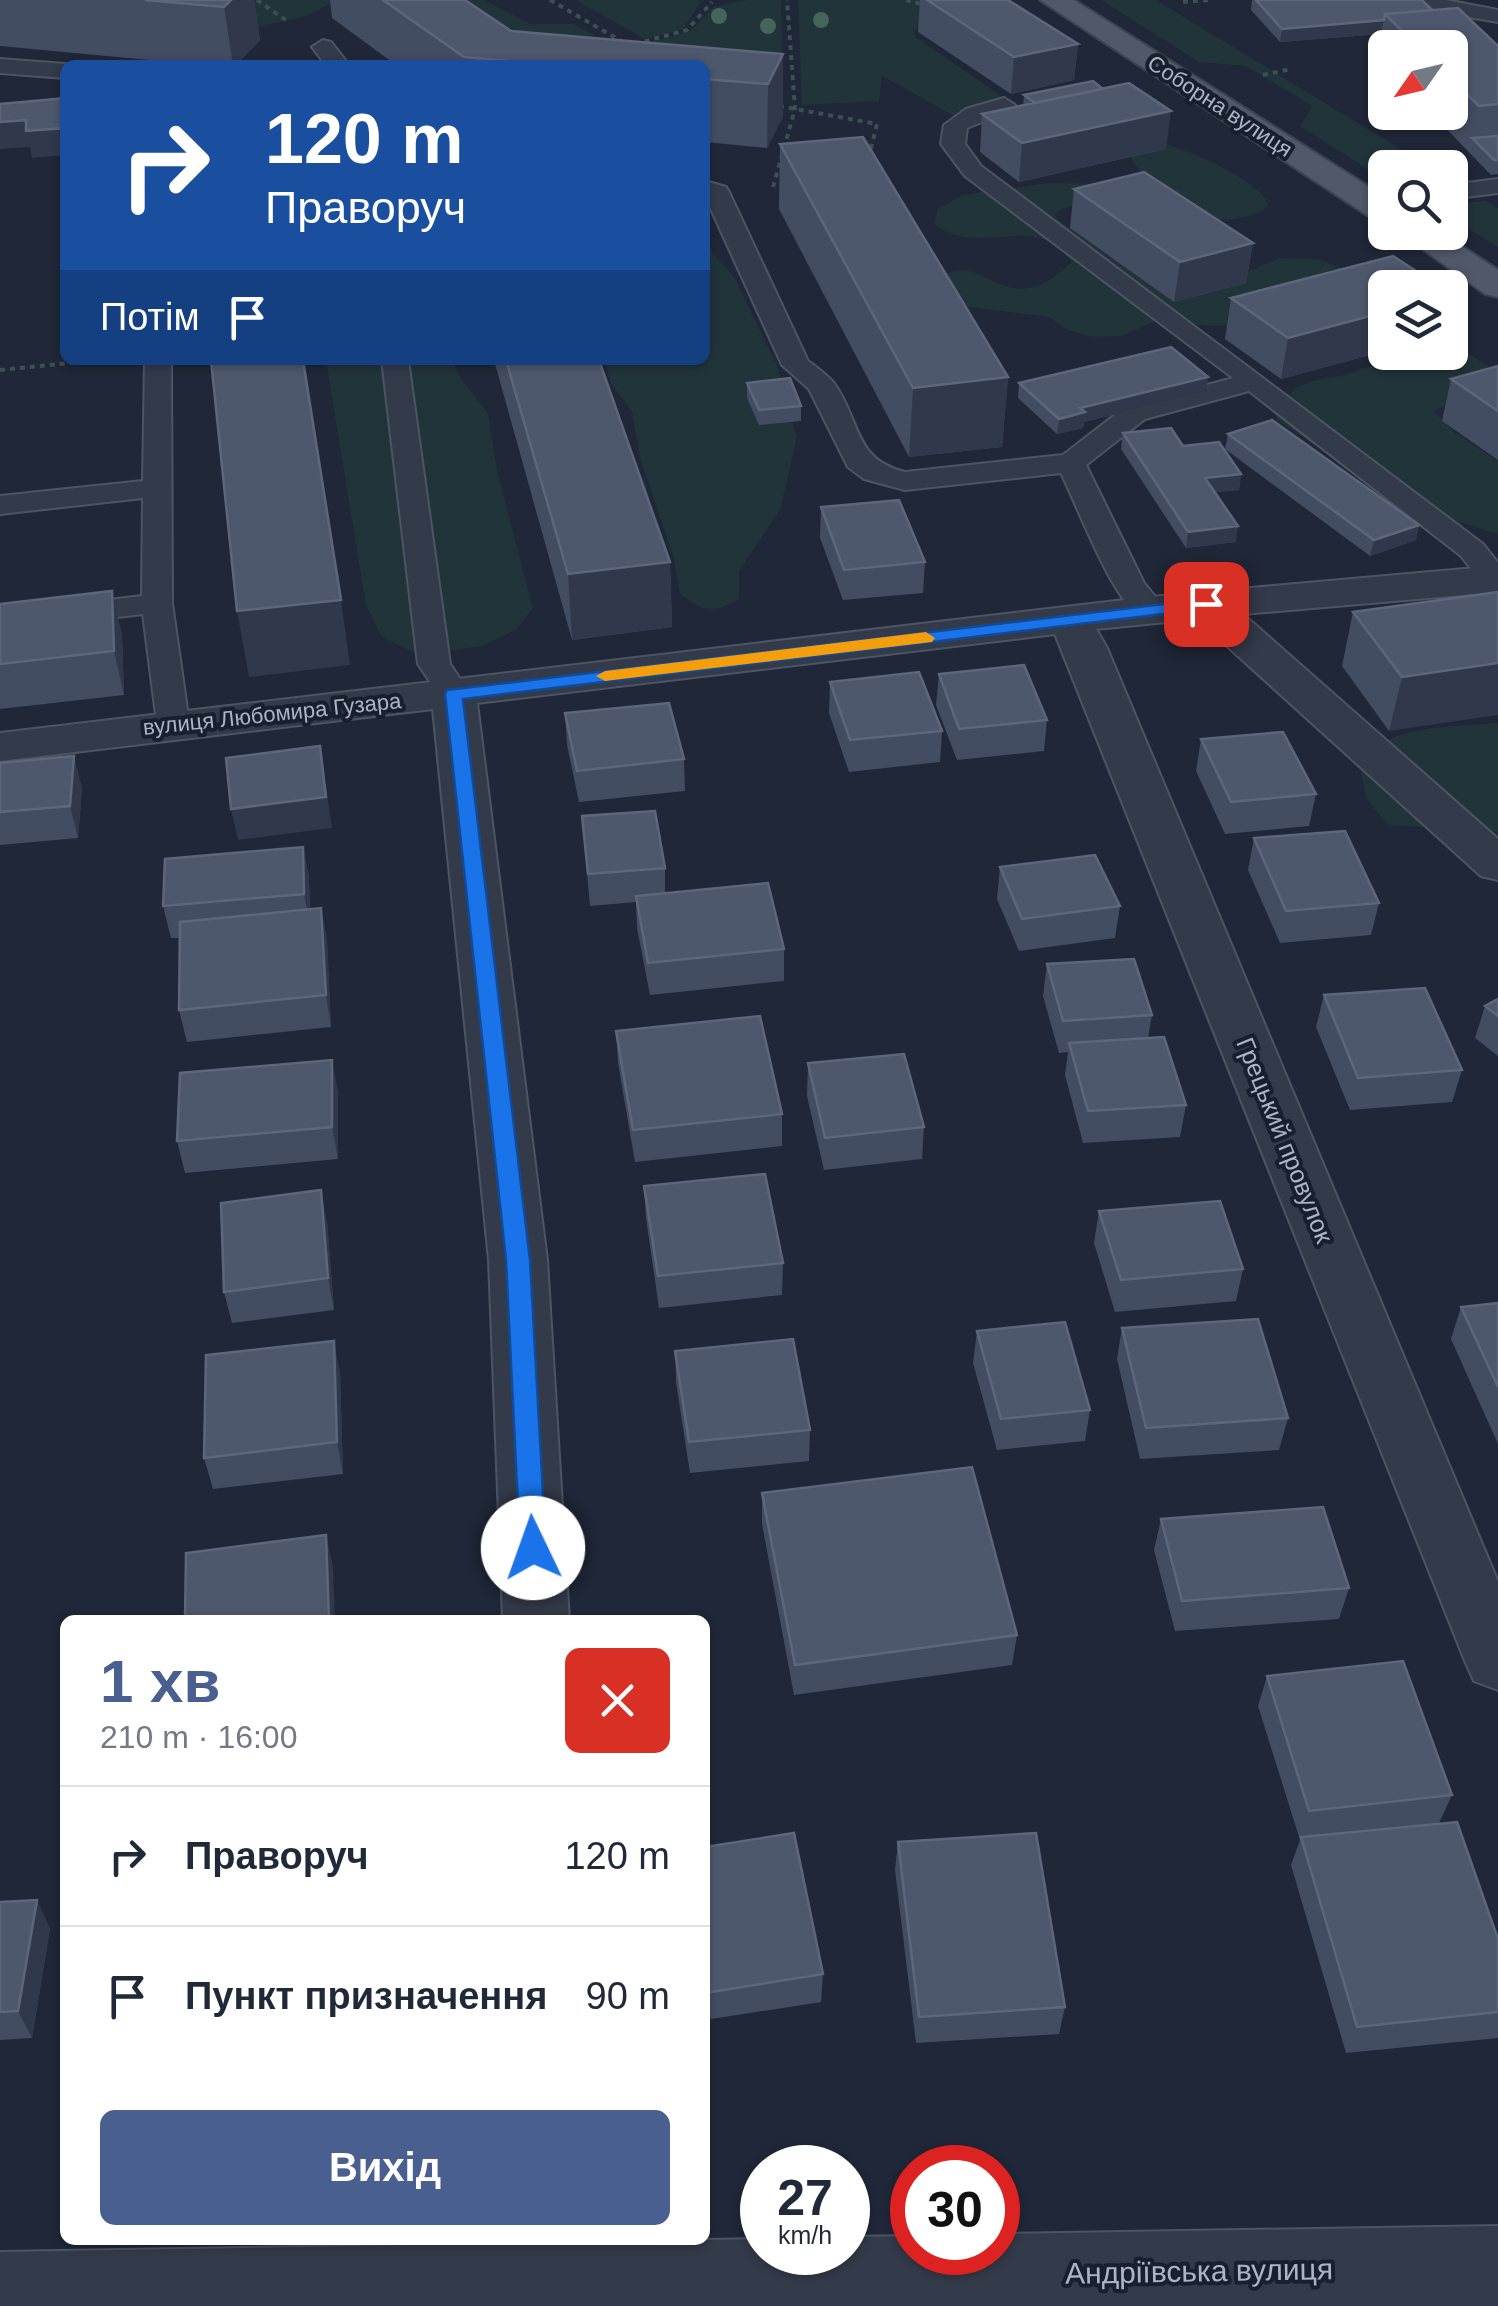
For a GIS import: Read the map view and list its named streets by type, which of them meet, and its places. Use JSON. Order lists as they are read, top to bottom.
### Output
{
  "streets": {
    "main road": ["Соборна вулиця"],
    "street": ["вулиця Любомира Гузара", "Грецький провулок", "Андріївська вулиця"]
  },
  "crossings": [
    ["вулиця Любомира Гузара", "Грецький провулок"]
  ],
  "north": "bottom left",
  "page": {
    "turn": ["120 m", "Праворуч"],
    "then": "Потім",
    "heading": ["1 хв", "210 m · 16:00"],
    "list": [
      {
        "name": "Праворуч",
        "value": "120 m"
      },
      {
        "name": "Пункт призначення",
        "value": "90 m"
      }
    ],
    "buttons": "Вихід",
    "speed": "27 km/h",
    "limit": "30"
  }
}
